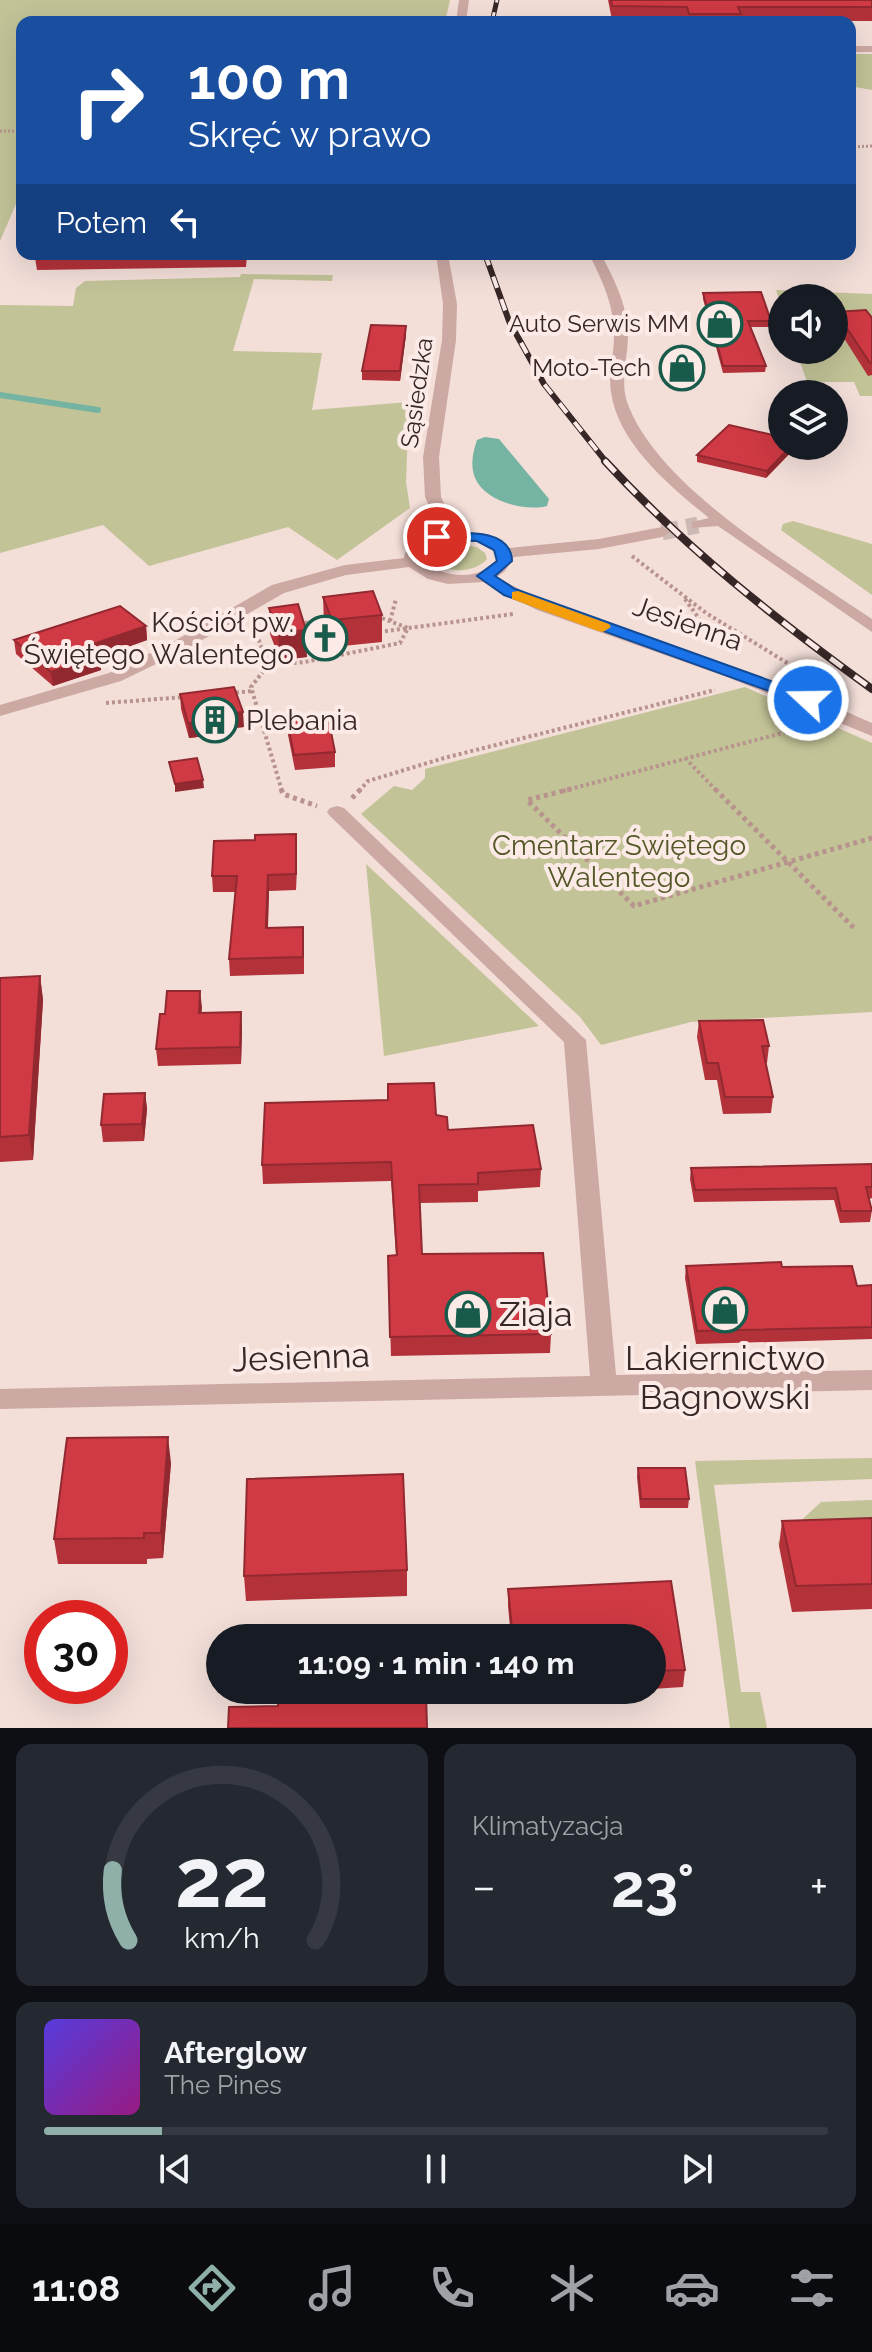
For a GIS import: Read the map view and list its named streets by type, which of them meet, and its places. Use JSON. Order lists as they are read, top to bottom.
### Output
{
  "streets": {
    "street": ["Sąsiedzka", "Jesienna"]
  },
  "parks": ["Cmentarz Świętego Walentego"],
  "places": {
    "shop": [
      "Auto Serwis MM",
      "Moto-Tech",
      "Lakiernictwo Bagnowski",
      "Ziaja"
    ],
    "church": ["Kościół pw. Świętego Walentego"],
    "building": ["Plebania"]
  },
  "page": {
    "turn": ["100 m", "Skręć w prawo"],
    "then": "Potem",
    "limit": "30",
    "trip": "11:09 · 1 min · 140 m",
    "tile": "Klimatyzacja",
    "heat": ["−", "23°", "+"],
    "song": ["Afterglow", "The Pines"],
    "tabs": "11:08",
    "gauge": ["22", "km/h"]
  }
}
